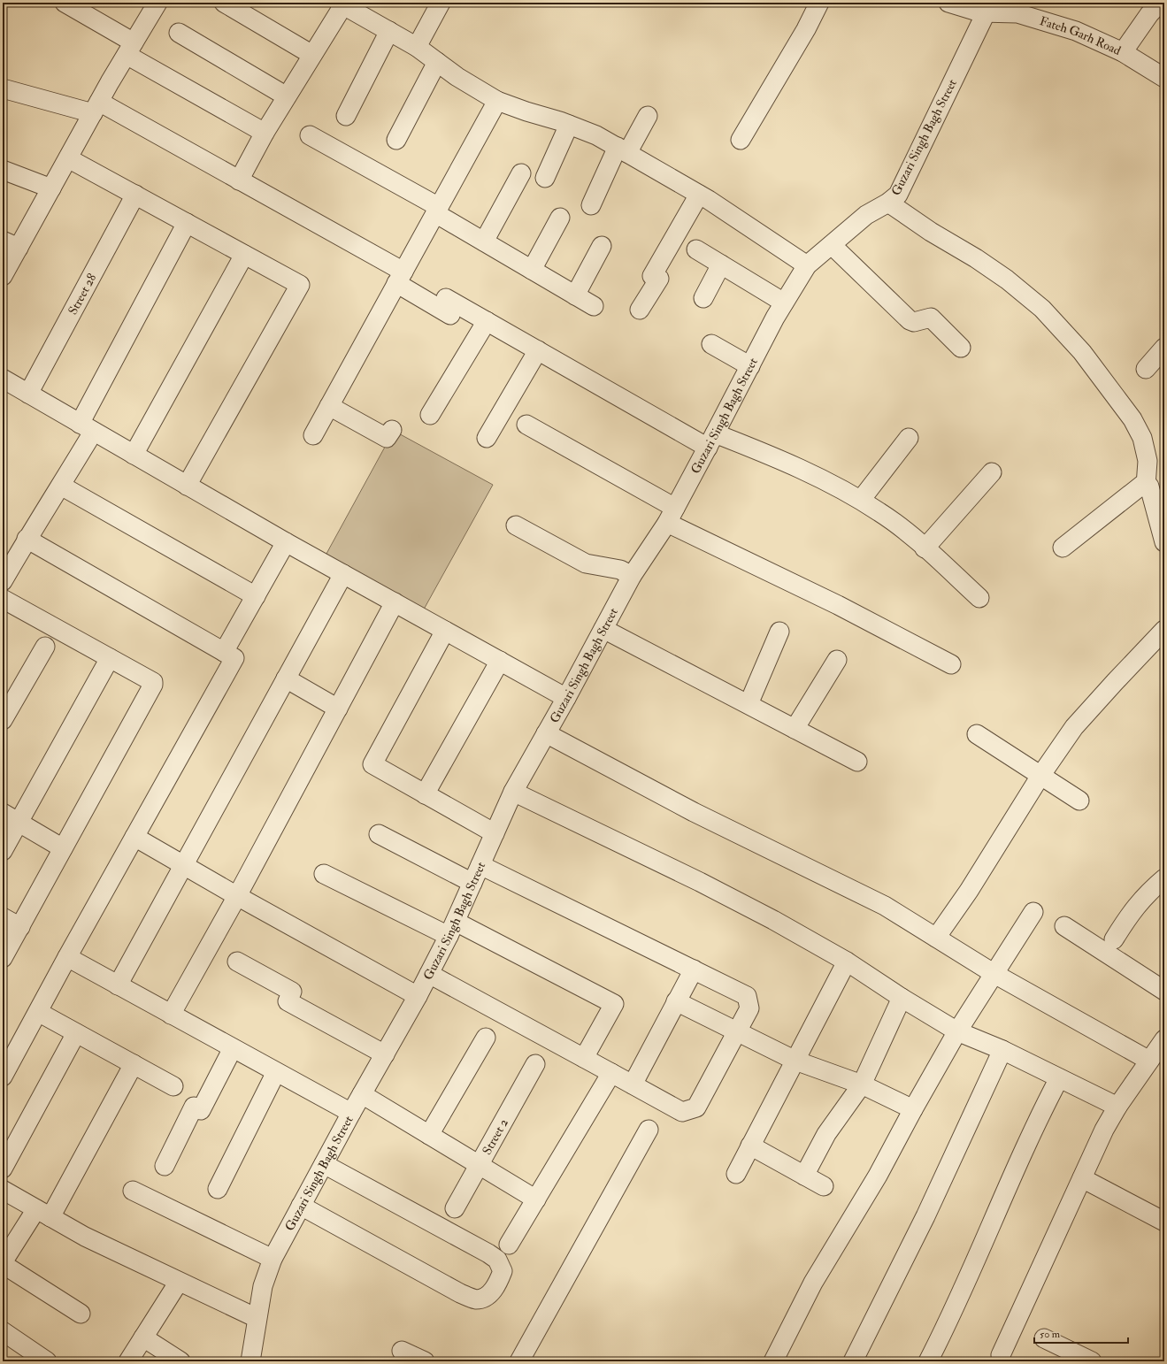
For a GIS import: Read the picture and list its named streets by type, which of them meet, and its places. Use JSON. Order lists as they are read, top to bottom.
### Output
{
  "streets": {
    "street": [
      "Fateh Garh Road",
      "Guzari Singh Bagh Street",
      "Street 28",
      "Street 2"
    ]
  },
  "crossings": [
    ["Fateh Garh Road", "Guzari Singh Bagh Street"]
  ],
  "scale_bar": "50 m"
}
